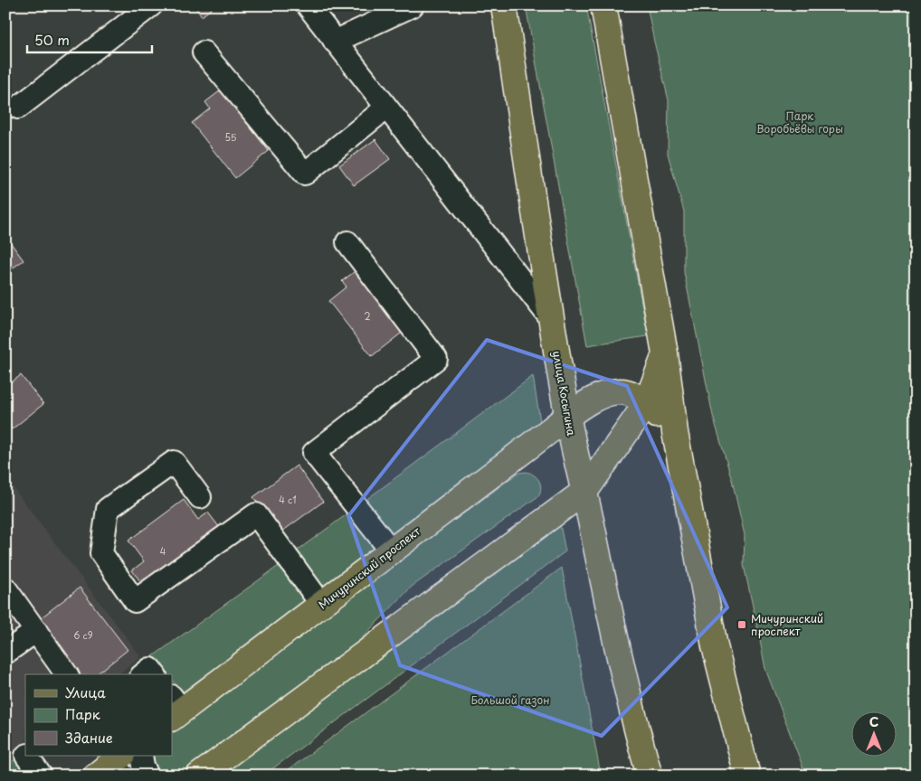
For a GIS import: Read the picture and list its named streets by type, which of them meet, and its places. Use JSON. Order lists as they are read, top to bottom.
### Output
{
  "streets": {
    "main road": ["улица Косыгина", "Мичуринский проспект"]
  },
  "crossings": [
    ["улица Косыгина", "Мичуринский проспект"]
  ],
  "parks": ["Парк Воробьёвы горы", "Большой газон"],
  "places": {
    "transit": ["Мичуринский проспект"]
  },
  "house_numbers": [
    "55",
    "2",
    "4 с1",
    "4",
    "6 с9"
  ],
  "legend": ["Улица", "Парк", "Здание"],
  "scale_bar": "50 m",
  "north": "top"
}
